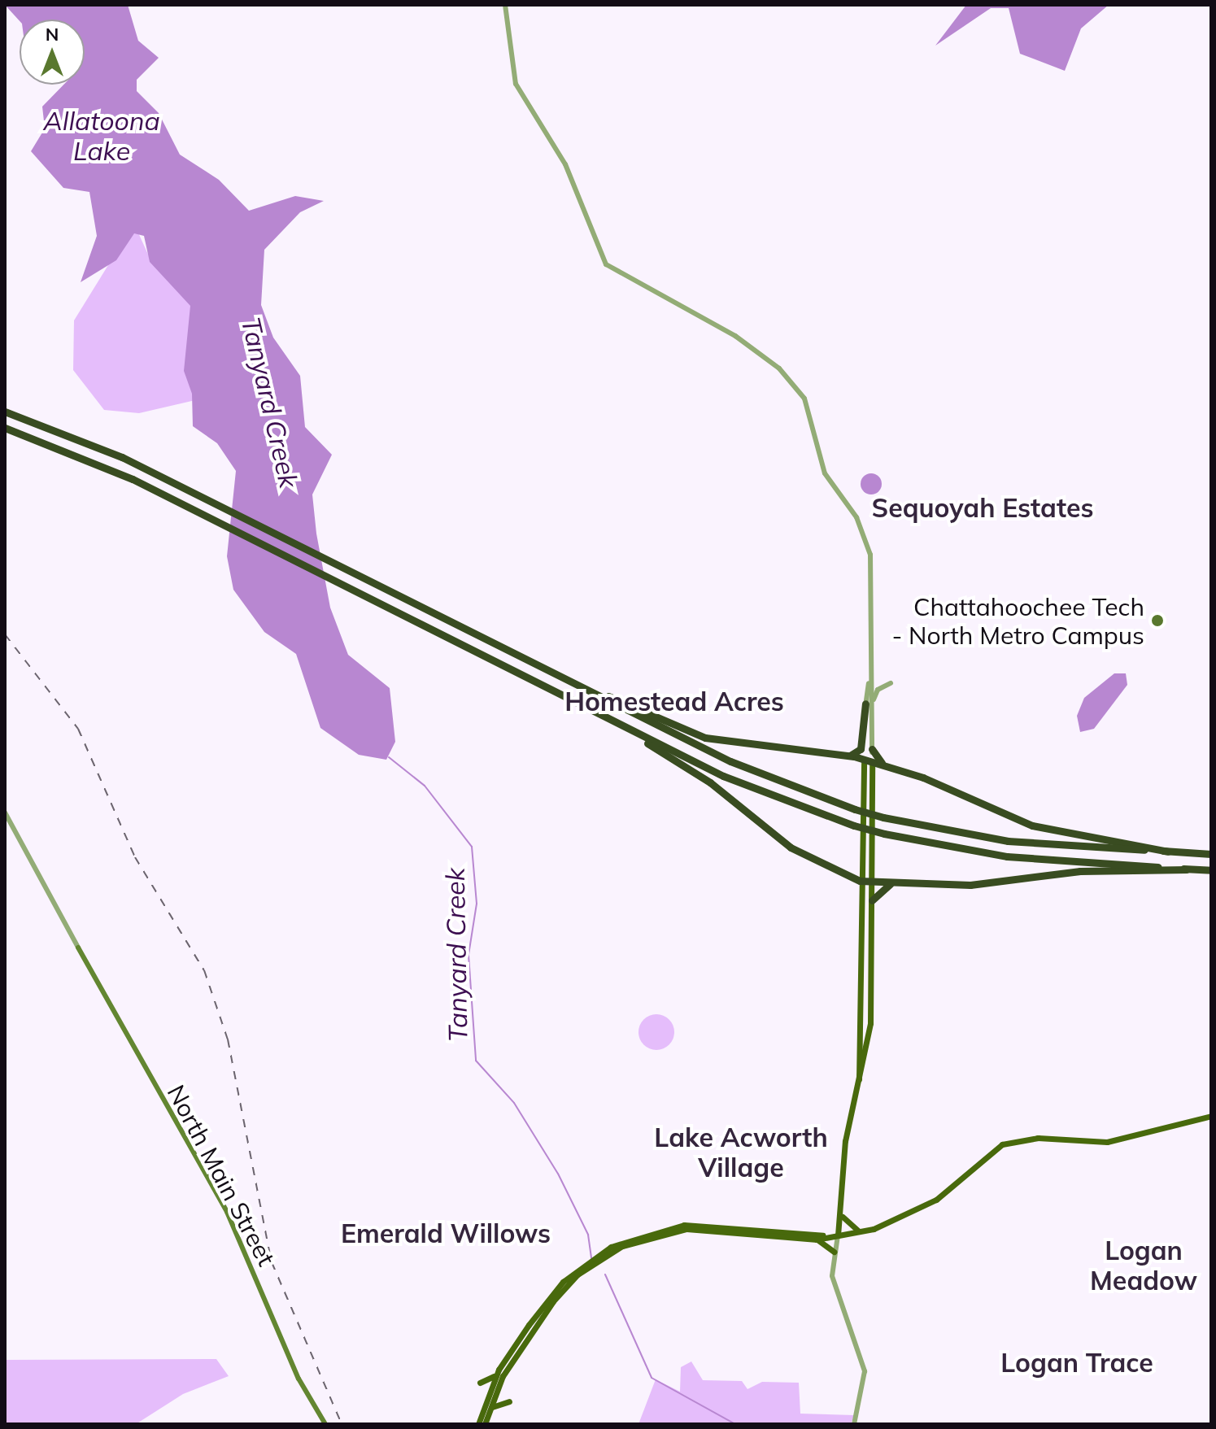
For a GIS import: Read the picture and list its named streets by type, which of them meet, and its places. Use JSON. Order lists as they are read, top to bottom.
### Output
{
  "streets": {
    "main road": ["North Main Street"]
  },
  "districts": [
    "Sequoyah Estates",
    "Homestead Acres",
    "Lake Acworth Village",
    "Emerald Willows",
    "Logan Meadow",
    "Logan Trace"
  ],
  "water": ["Allatoona Lake", "Tanyard Creek"],
  "places": ["Chattahoochee Tech - North Metro Campus"],
  "north": "top"
}
